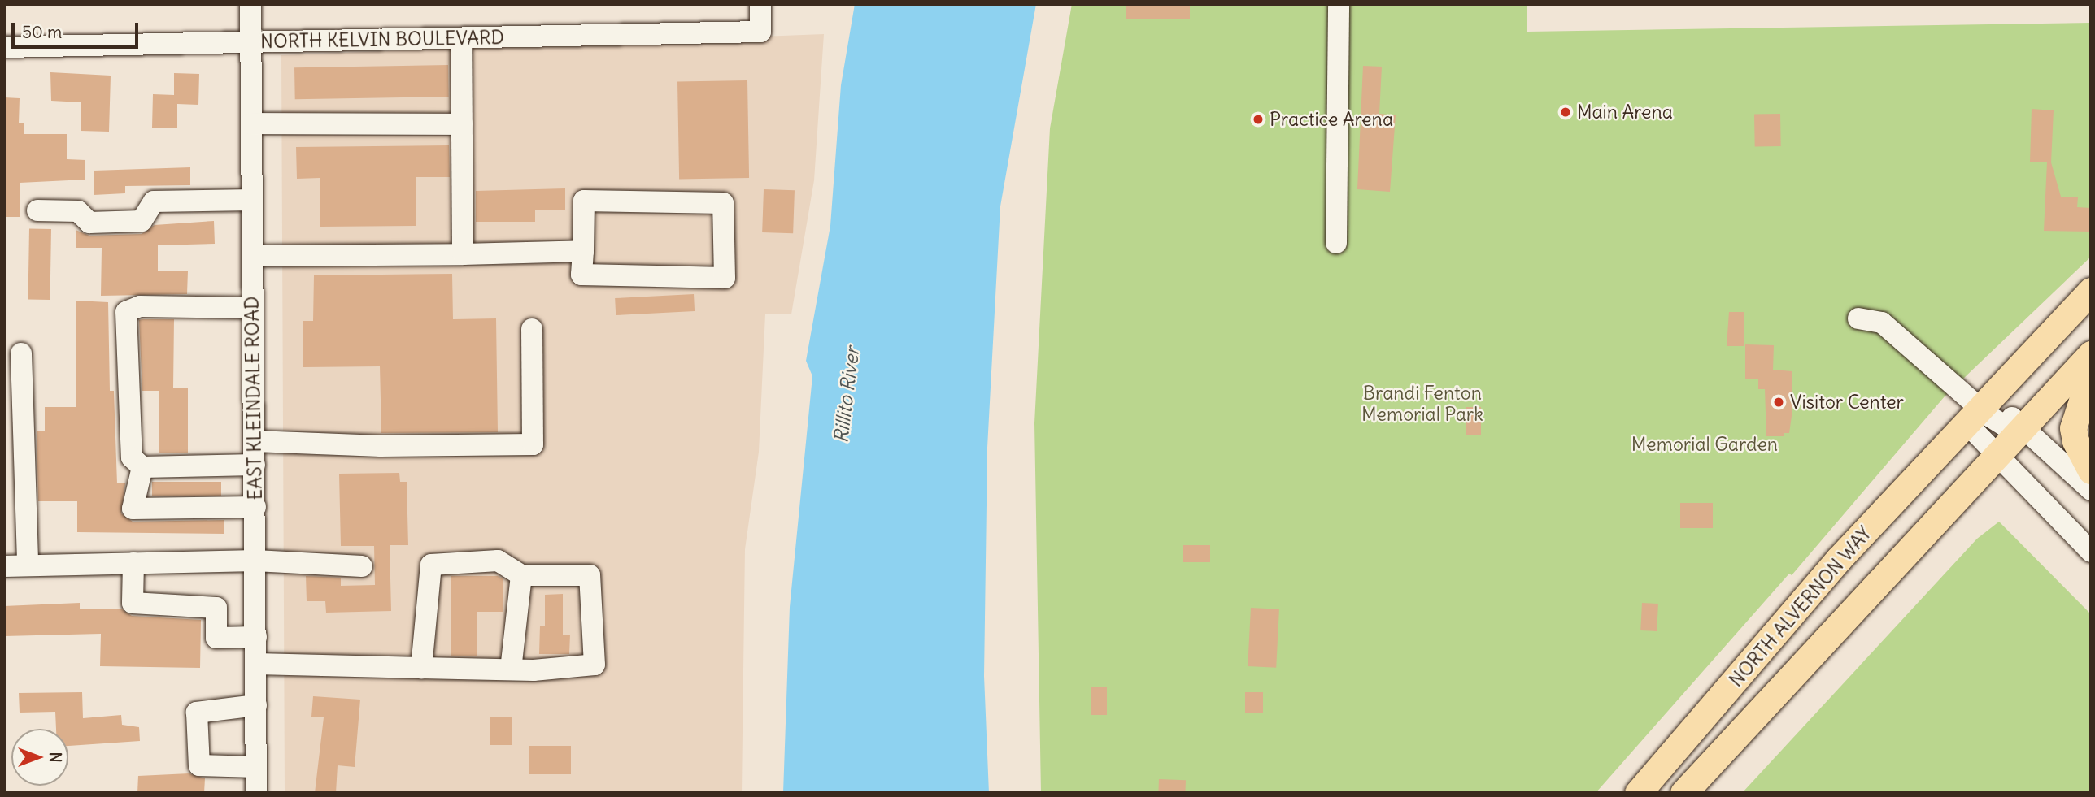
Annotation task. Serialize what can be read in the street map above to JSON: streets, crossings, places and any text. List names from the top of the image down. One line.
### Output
{"streets":{"main road":["NORTH ALVERNON WAY"],"street":["NORTH KELVIN BOULEVARD","EAST KLEINDALE ROAD"]},"crossings":[["NORTH KELVIN BOULEVARD","EAST KLEINDALE ROAD"]],"water":["Rillito River"],"parks":["Brandi Fenton Memorial Park","Memorial Garden"],"places":["Main Arena","Practice Arena","Visitor Center"],"scale_bar":"50 m","north":"right"}
